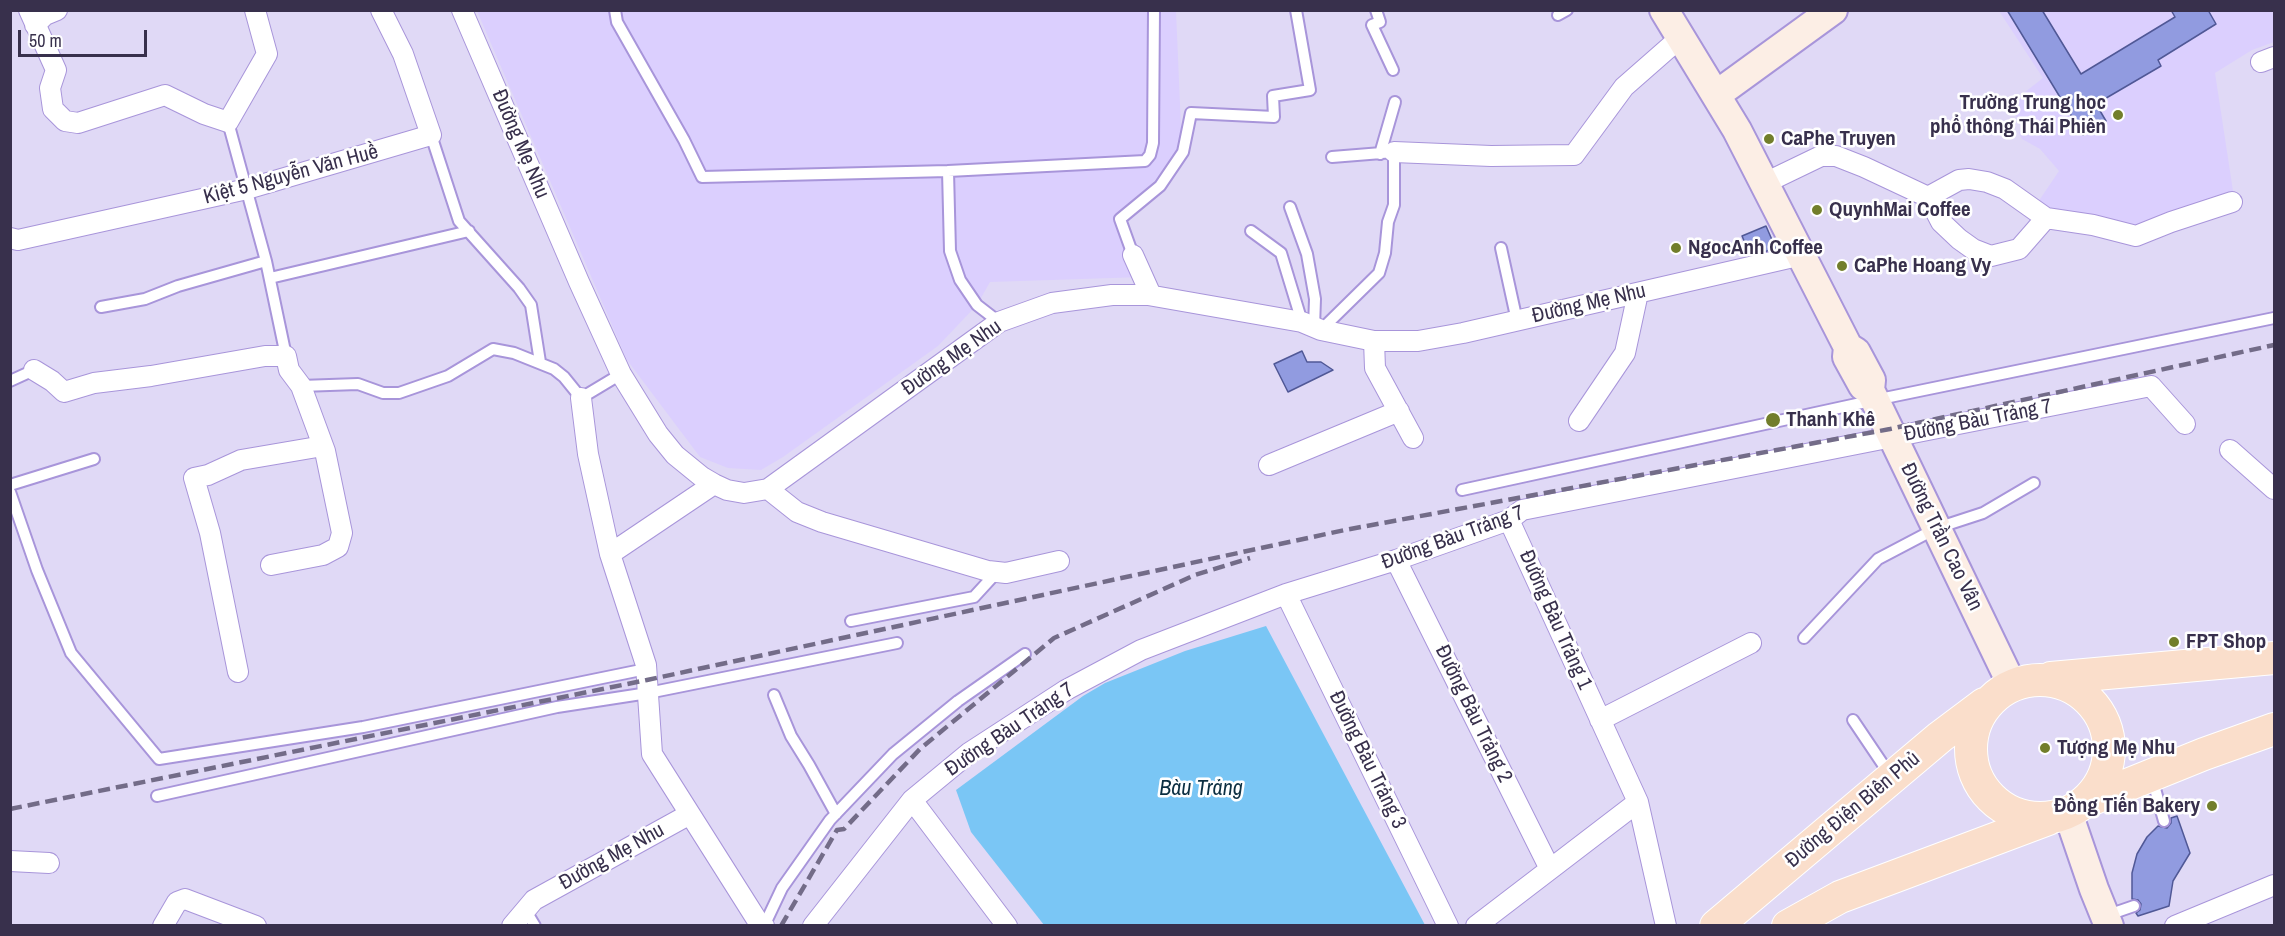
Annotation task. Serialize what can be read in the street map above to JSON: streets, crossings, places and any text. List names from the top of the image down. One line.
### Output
{"streets":{"main road":["Đường Trần Cao Vân","Đường Điện Biên Phủ"],"street":["Đường Mẹ Nhu","Kiệt 5 Nguyễn Văn Huề","Đường Bàu Trảng 7","Đường Bàu Trảng 1","Đường Bàu Trảng 2","Đường Bàu Trảng 3"]},"crossings":[["Đường Mẹ Nhu","Đường Trần Cao Vân"],["Đường Bàu Trảng 7","Đường Trần Cao Vân"],["Đường Bàu Trảng 7","Đường Bàu Trảng 1"],["Đường Bàu Trảng 7","Đường Bàu Trảng 2"],["Đường Bàu Trảng 7","Đường Bàu Trảng 3"],["Đường Trần Cao Vân","Đường Điện Biên Phủ"]],"water":["Bàu Trảng"],"places":["Trường Trung học phổ thông Thái Phiên","CaPhe Truyen","QuynhMai Coffee","NgocAnh Coffee","CaPhe Hoang Vy","Thanh Khê","FPT Shop","Tượng Mẹ Nhu","Đồng Tiến Bakery"],"scale_bar":"50 m"}
